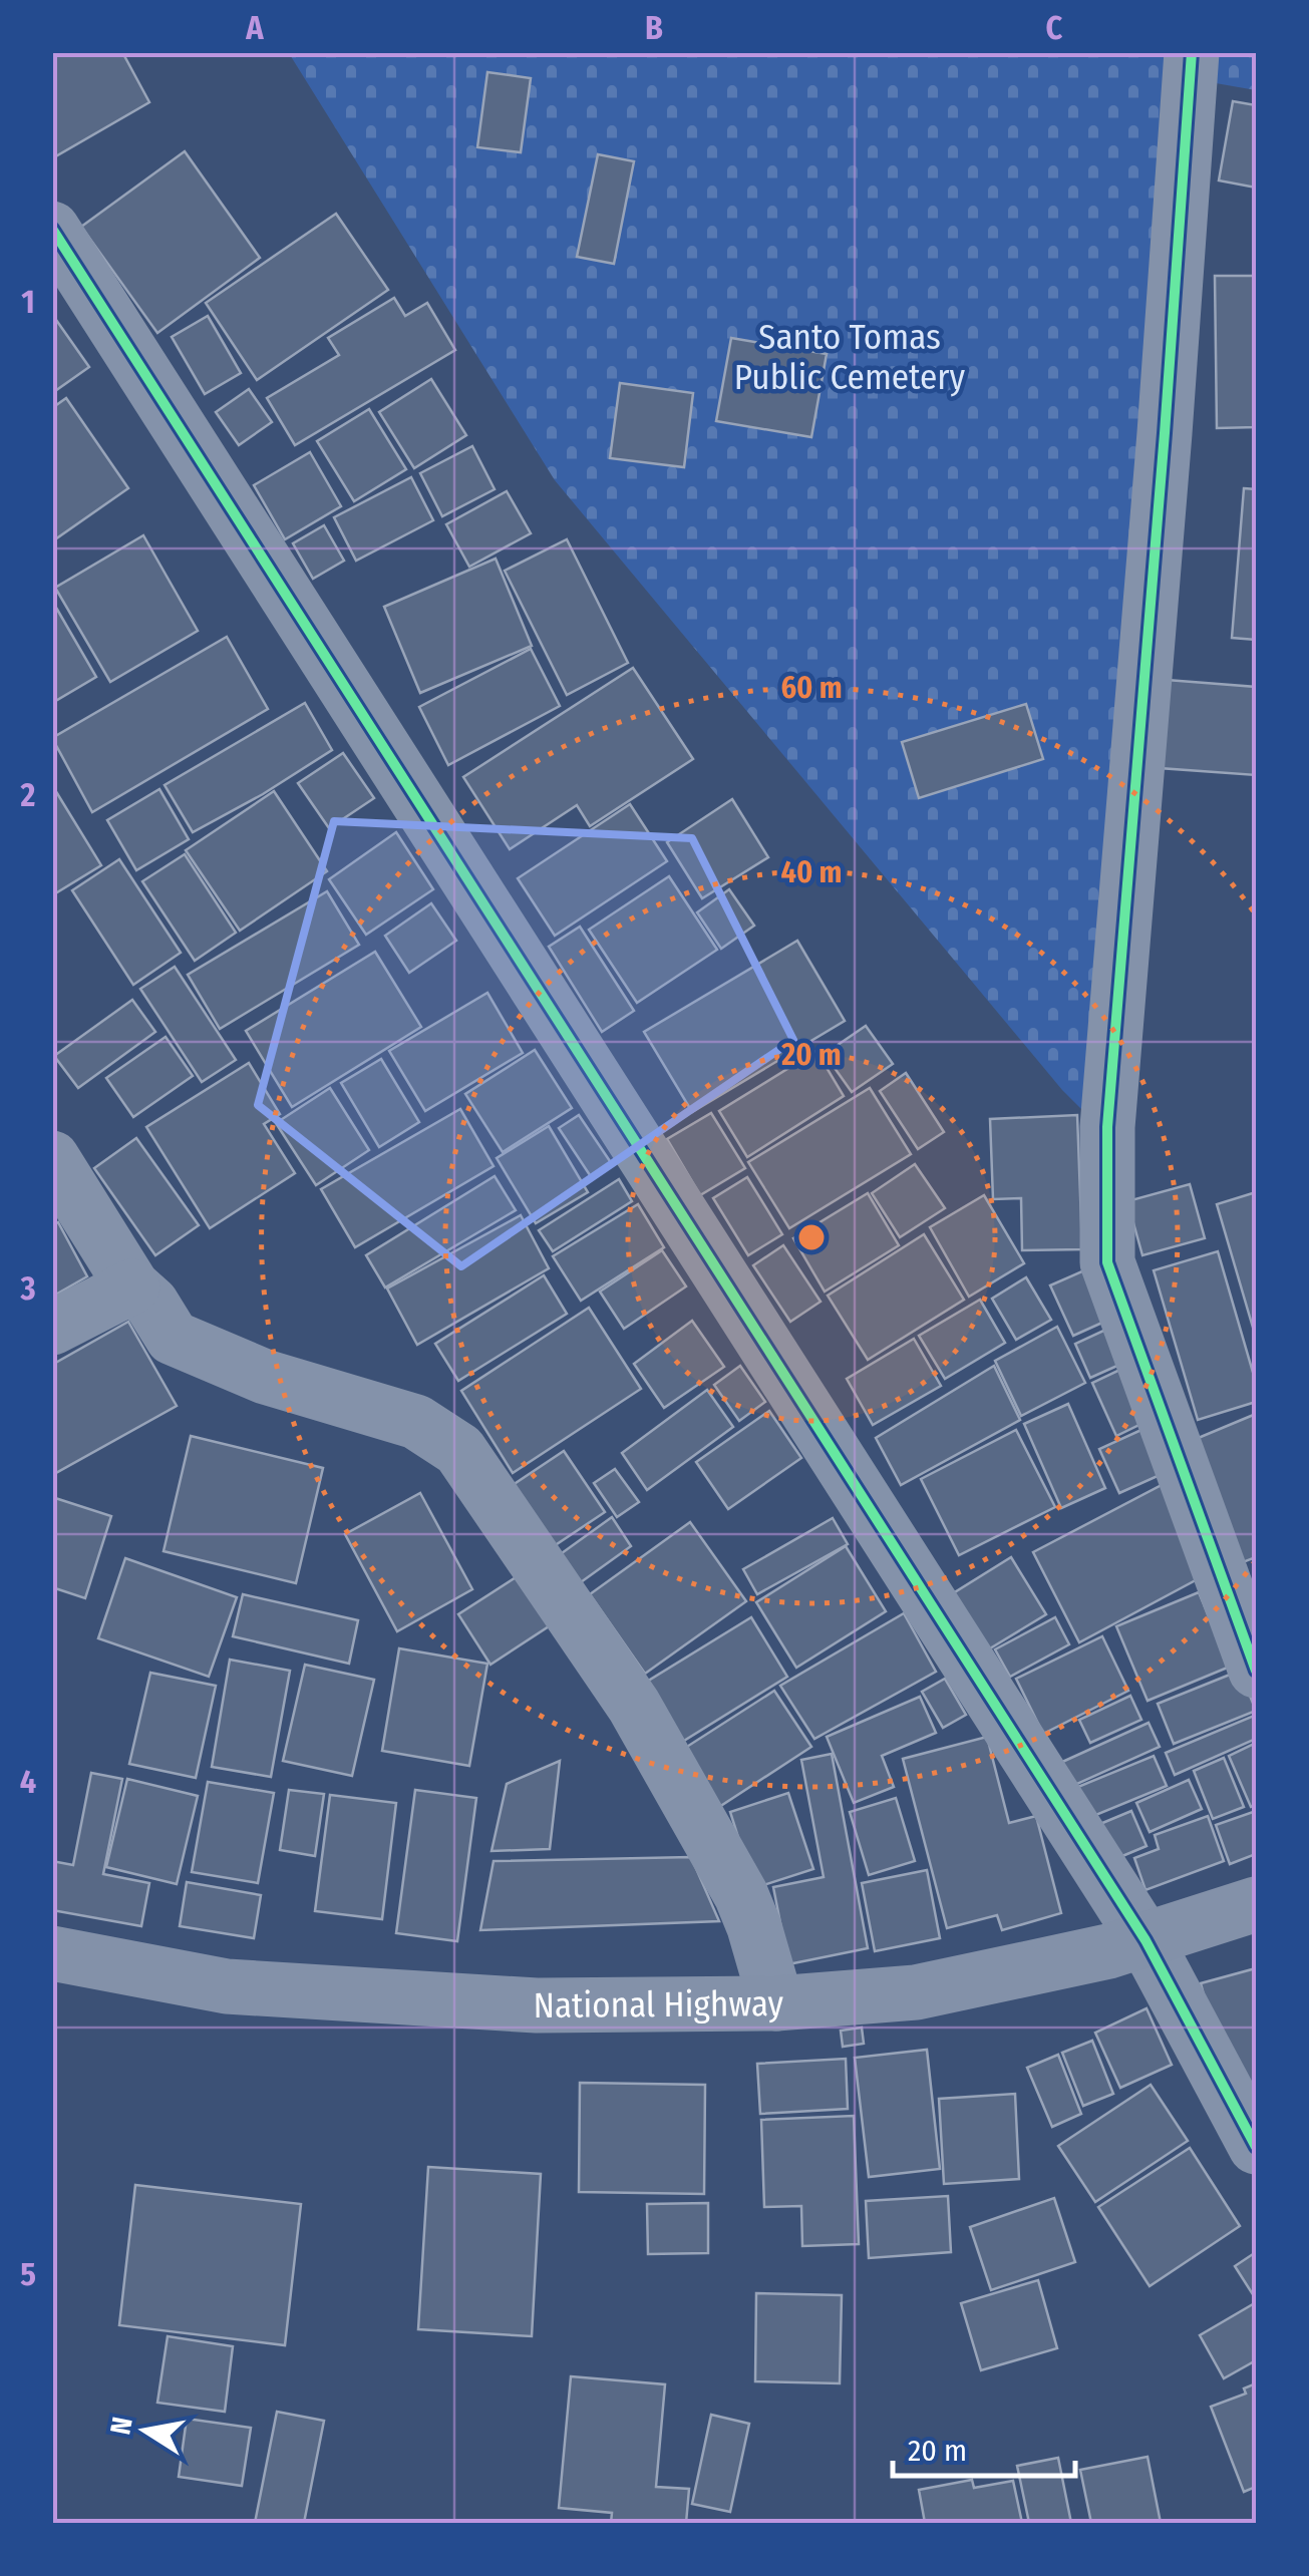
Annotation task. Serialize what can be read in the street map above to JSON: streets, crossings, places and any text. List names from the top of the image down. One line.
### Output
{"streets":{"main road":["National Highway"]},"parks":["Santo Tomas Public Cemetery"],"scale_bar":"20 m","north":"left","grid":{"columns":["A","B","C"],"rows":["1","2","3","4","5"]},"rings":["60 m","40 m","20 m"]}
